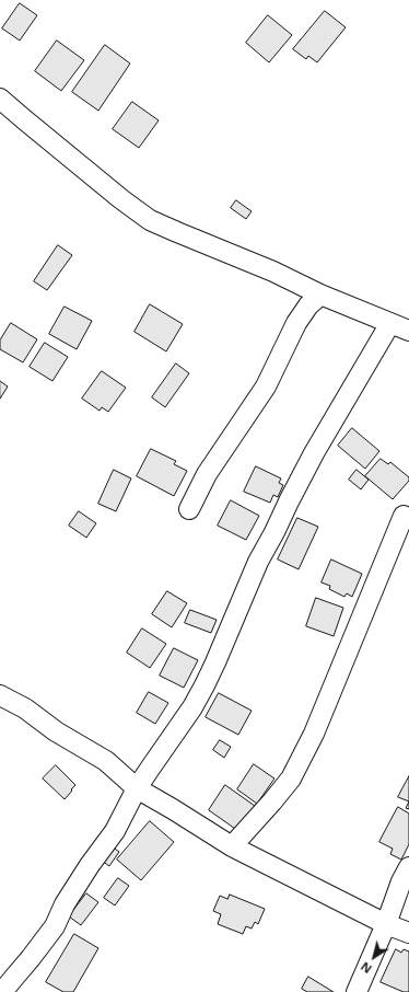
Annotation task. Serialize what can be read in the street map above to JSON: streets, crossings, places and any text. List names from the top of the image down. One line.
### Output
{"north":"bottom left"}
